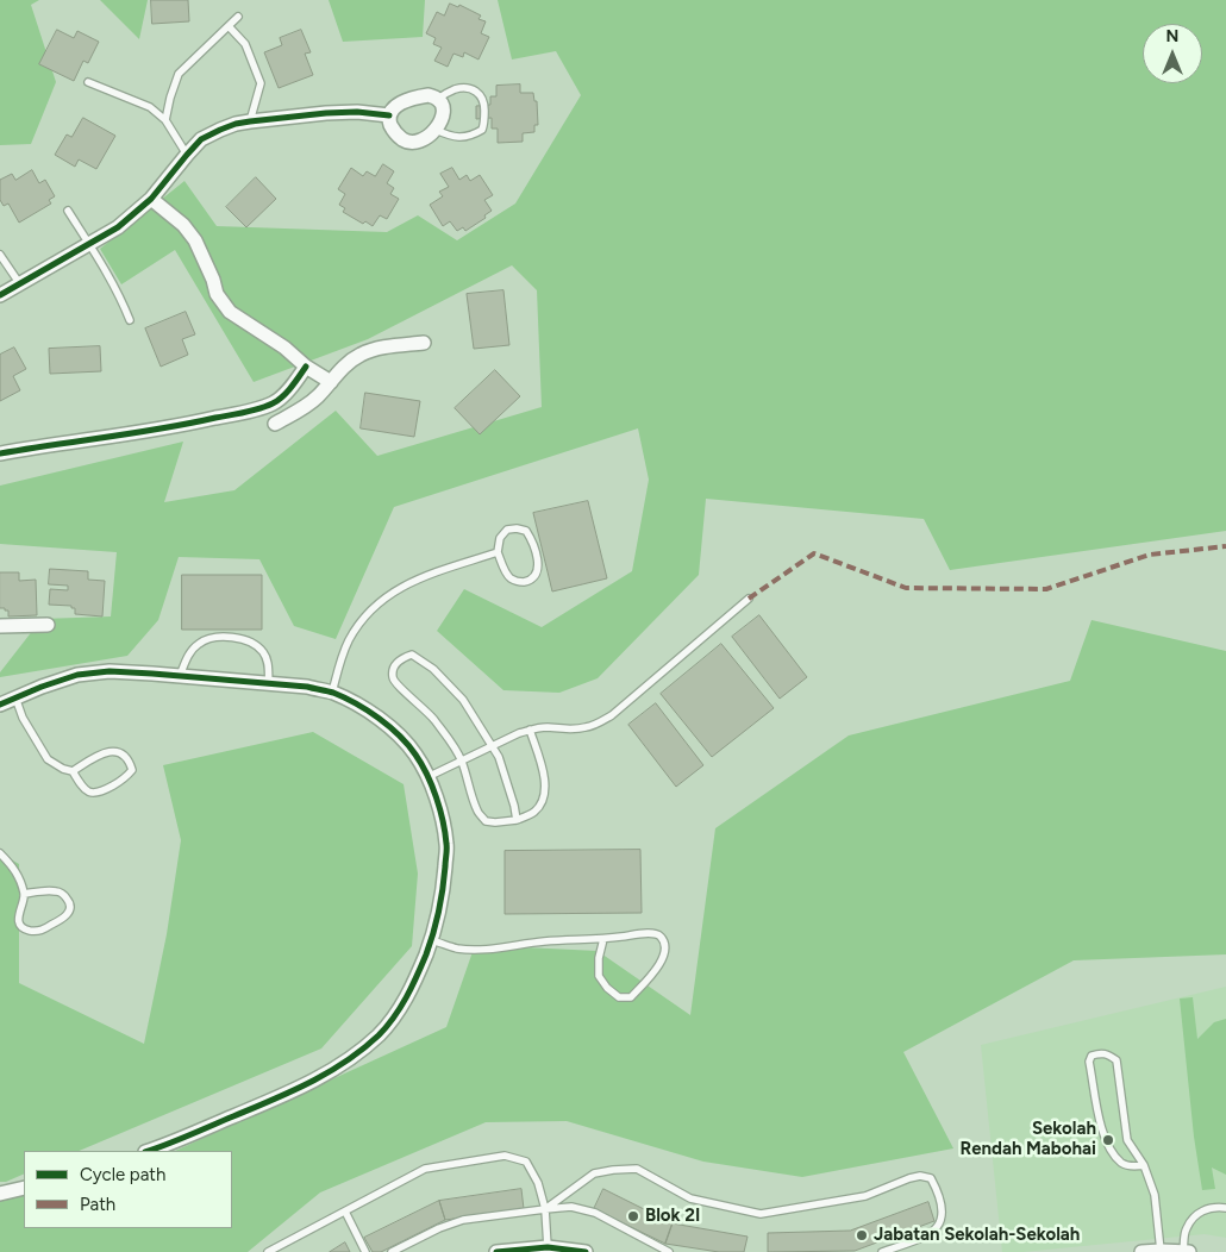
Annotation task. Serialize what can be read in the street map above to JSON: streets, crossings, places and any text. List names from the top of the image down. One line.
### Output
{"places":["Sekolah Rendah Mabohai","Blok 2I","Jabatan Sekolah-Sekolah"],"legend":["Cycle path","Path"],"north":"top"}
